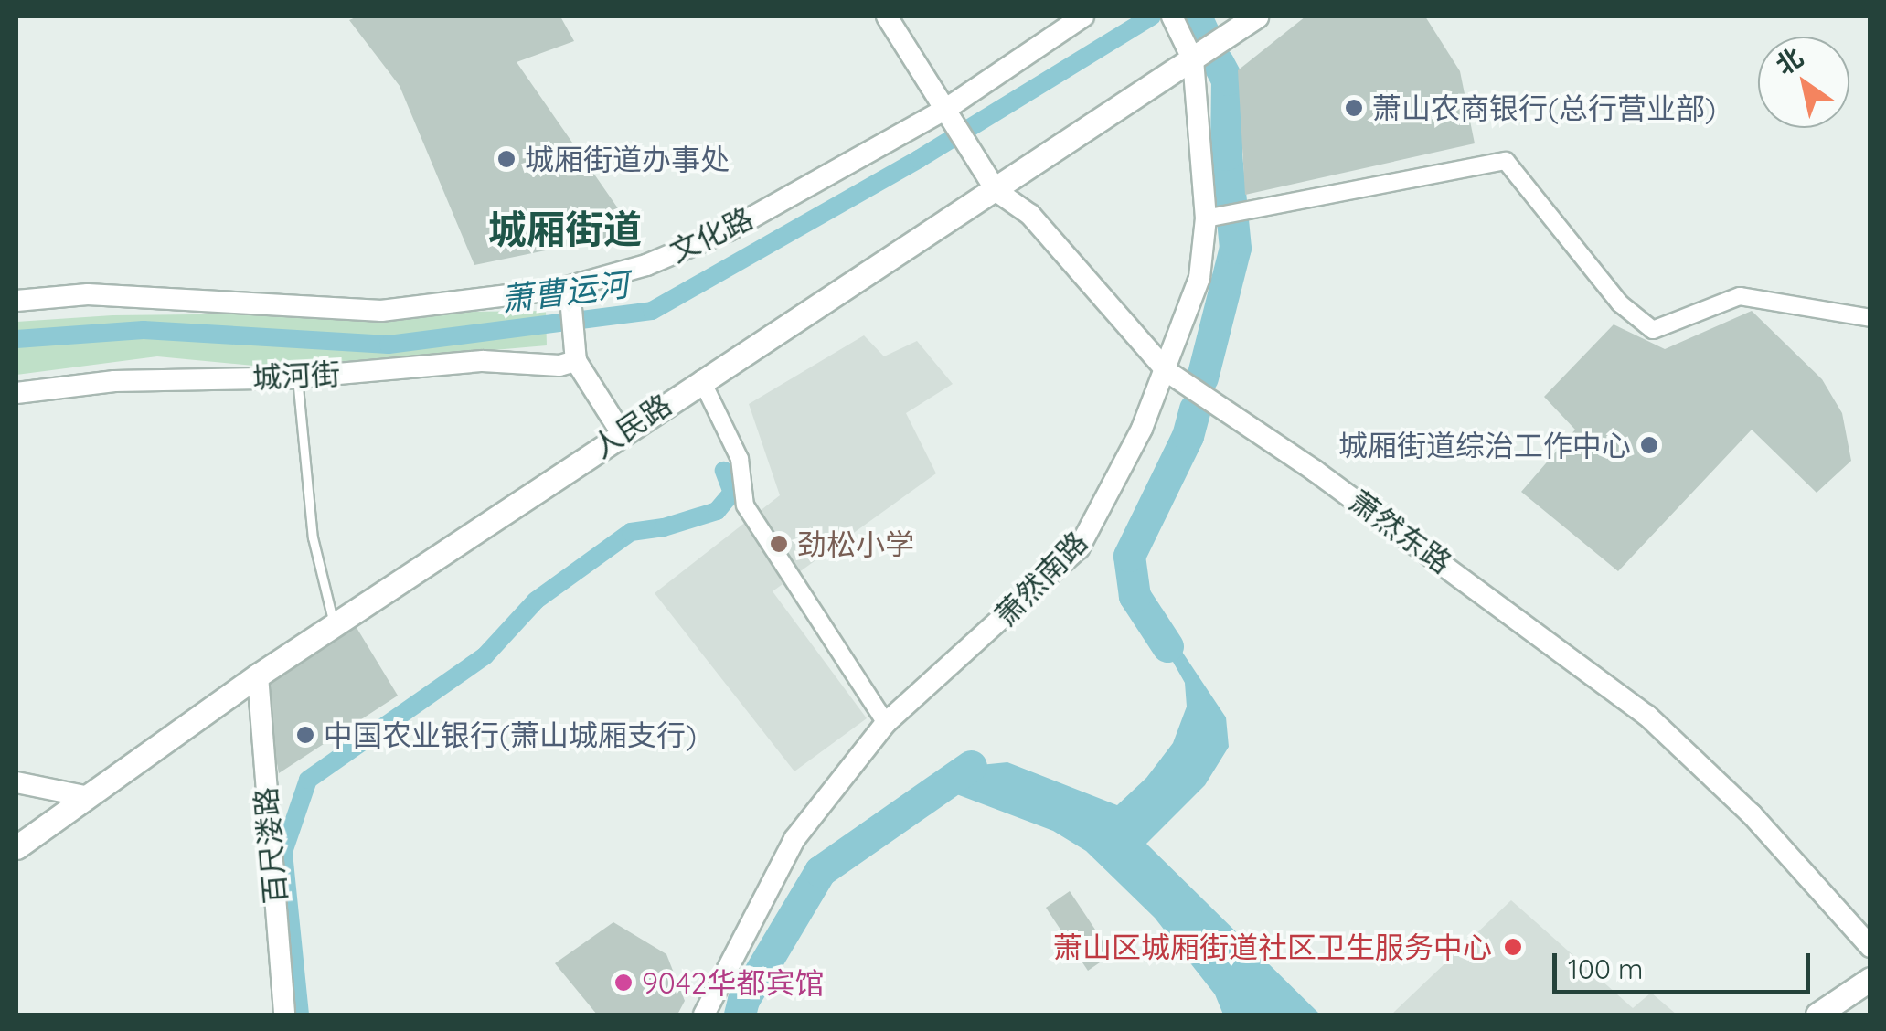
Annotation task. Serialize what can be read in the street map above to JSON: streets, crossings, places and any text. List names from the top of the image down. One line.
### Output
{"streets":{"main road":["人民路"],"street":["文化路","城河街","萧然东路","萧然南路","百尺溇路"]},"crossings":[["文化路","萧然东路"],["人民路","萧然东路"],["人民路","萧然南路"],["人民路","百尺溇路"],["萧然东路","萧然南路"]],"districts":["城厢街道"],"water":["萧曹运河"],"places":["萧山农商银行(总行营业部)","城厢街道办事处","城厢街道综治工作中心","劲松小学","中国农业银行(萧山城厢支行)","萧山区城厢街道社区卫生服务中心","9042华都宾馆"],"scale_bar":"100 m","north":"top left"}
